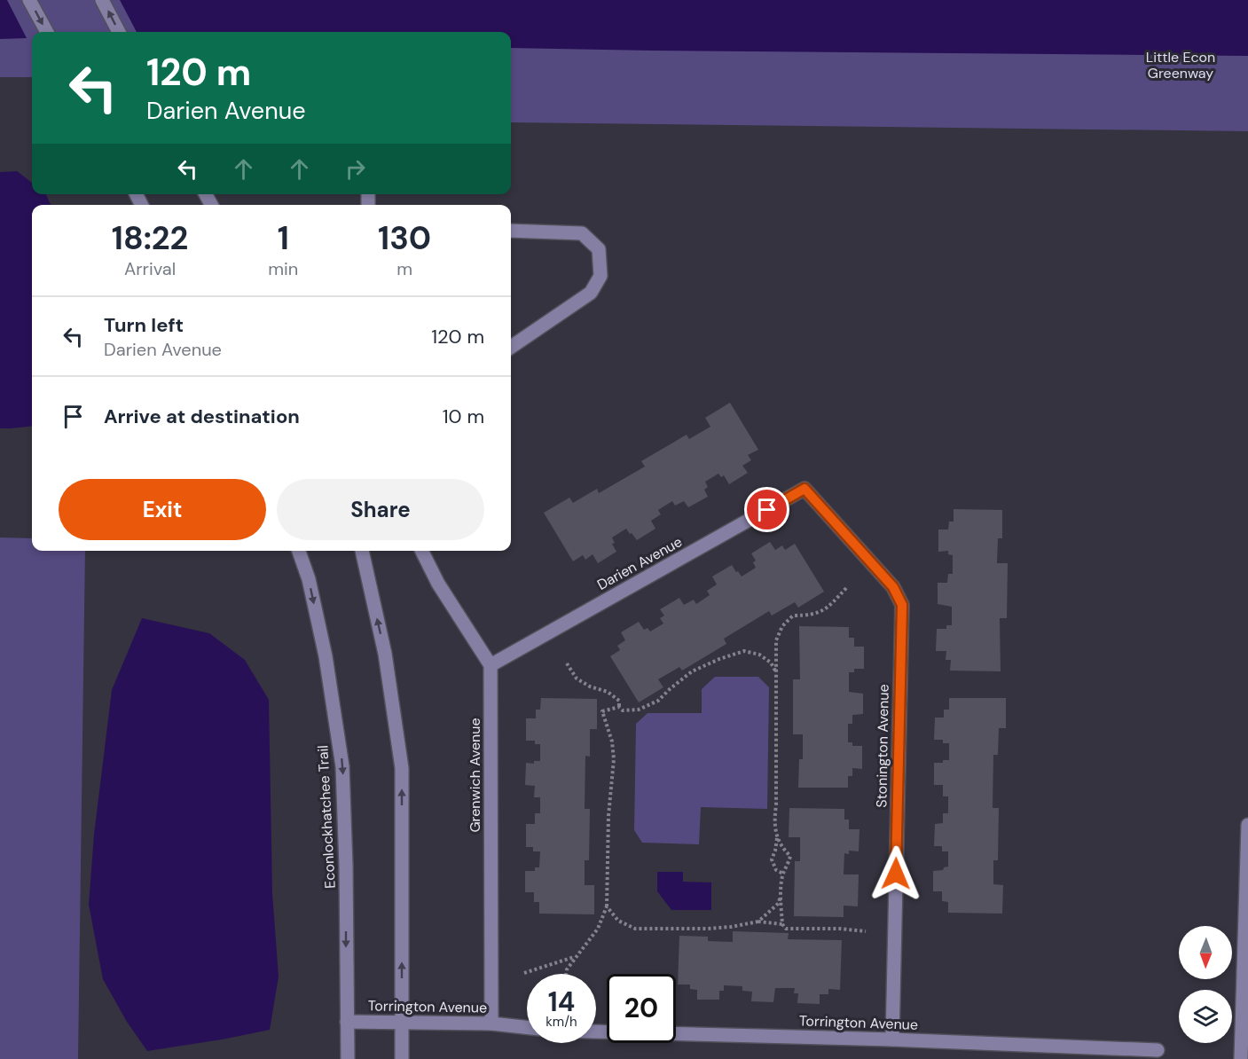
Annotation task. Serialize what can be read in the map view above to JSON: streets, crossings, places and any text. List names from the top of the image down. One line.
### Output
{"streets":{"street":["Darien Avenue","Stonington Avenue","Grenwich Avenue","Econlockhatchee Trail","Torrington Avenue"]},"crossings":[["Darien Avenue","Stonington Avenue"],["Darien Avenue","Grenwich Avenue"],["Stonington Avenue","Torrington Avenue"],["Grenwich Avenue","Torrington Avenue"],["Econlockhatchee Trail","Torrington Avenue"]],"parks":["Little Econ Greenway"],"north":"bottom","page":{"turn":["120 m","Darien Avenue"],"eta":["18:22","Arrival","1","min","130","m"],"list":[{"name":"Turn left","note":"Darien Avenue","value":"120 m"},{"name":"Arrive at destination","value":"10 m"}],"buttons":["Exit","Share"],"speed":"14 km/h","limit":"20"}}
